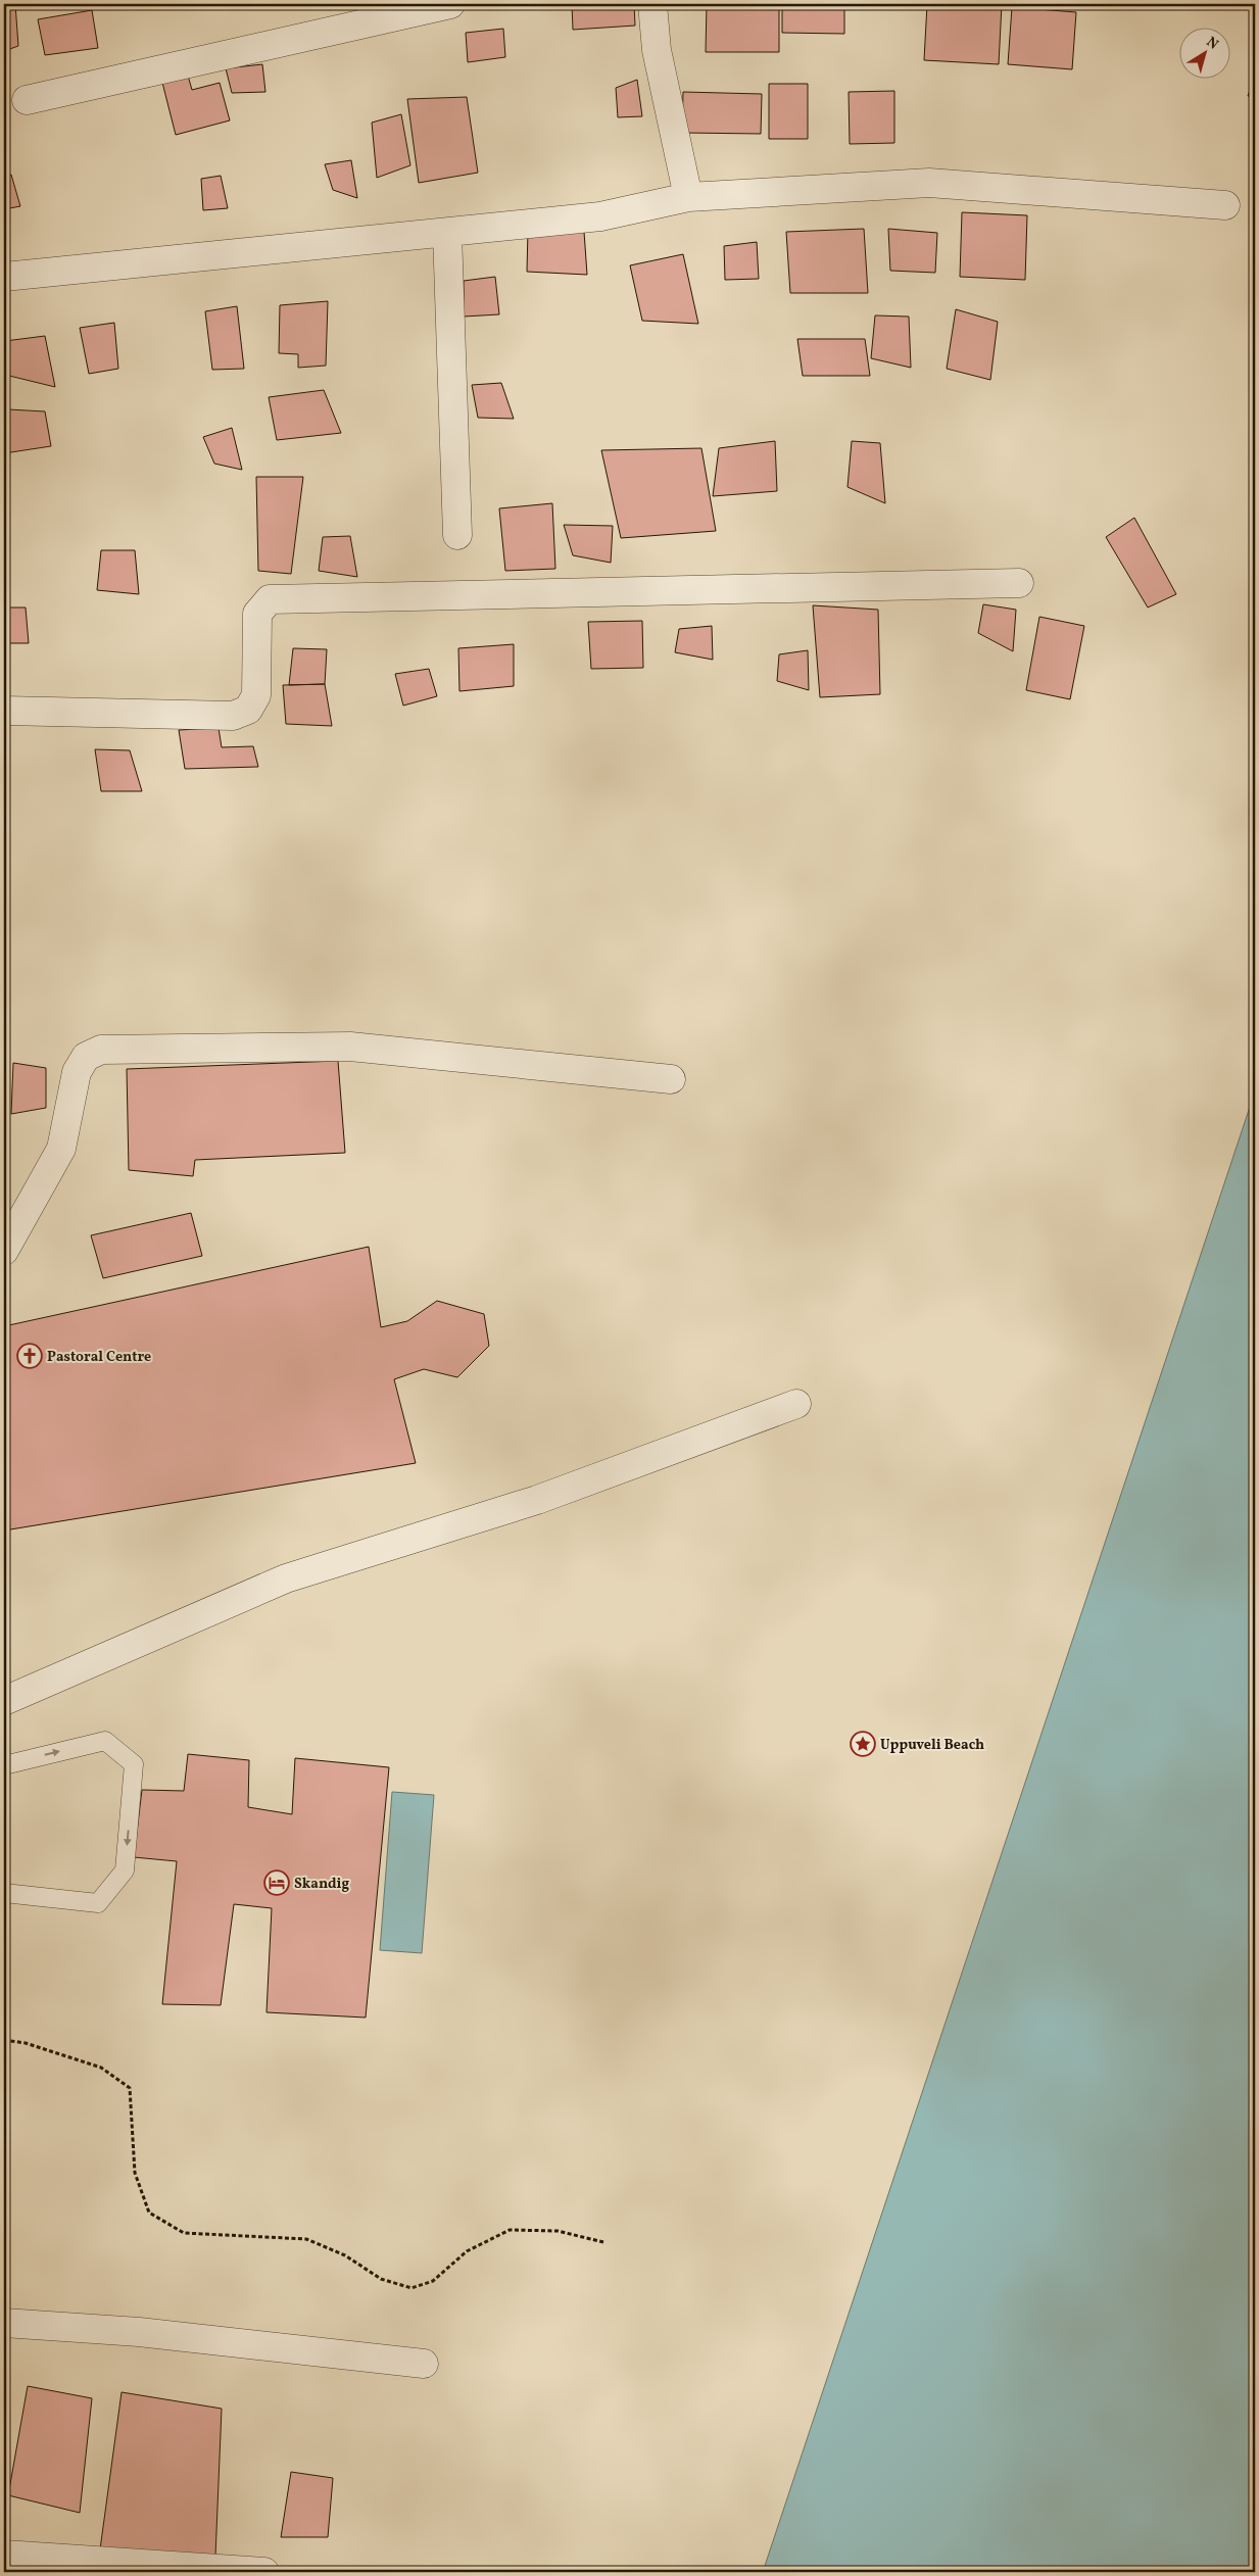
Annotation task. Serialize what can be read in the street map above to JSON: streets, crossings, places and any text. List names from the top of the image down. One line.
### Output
{"places":{"church":["Pastoral Centre"],"place":["Uppuveli Beach"],"hotel":["Skandig"]},"north":"top right"}
